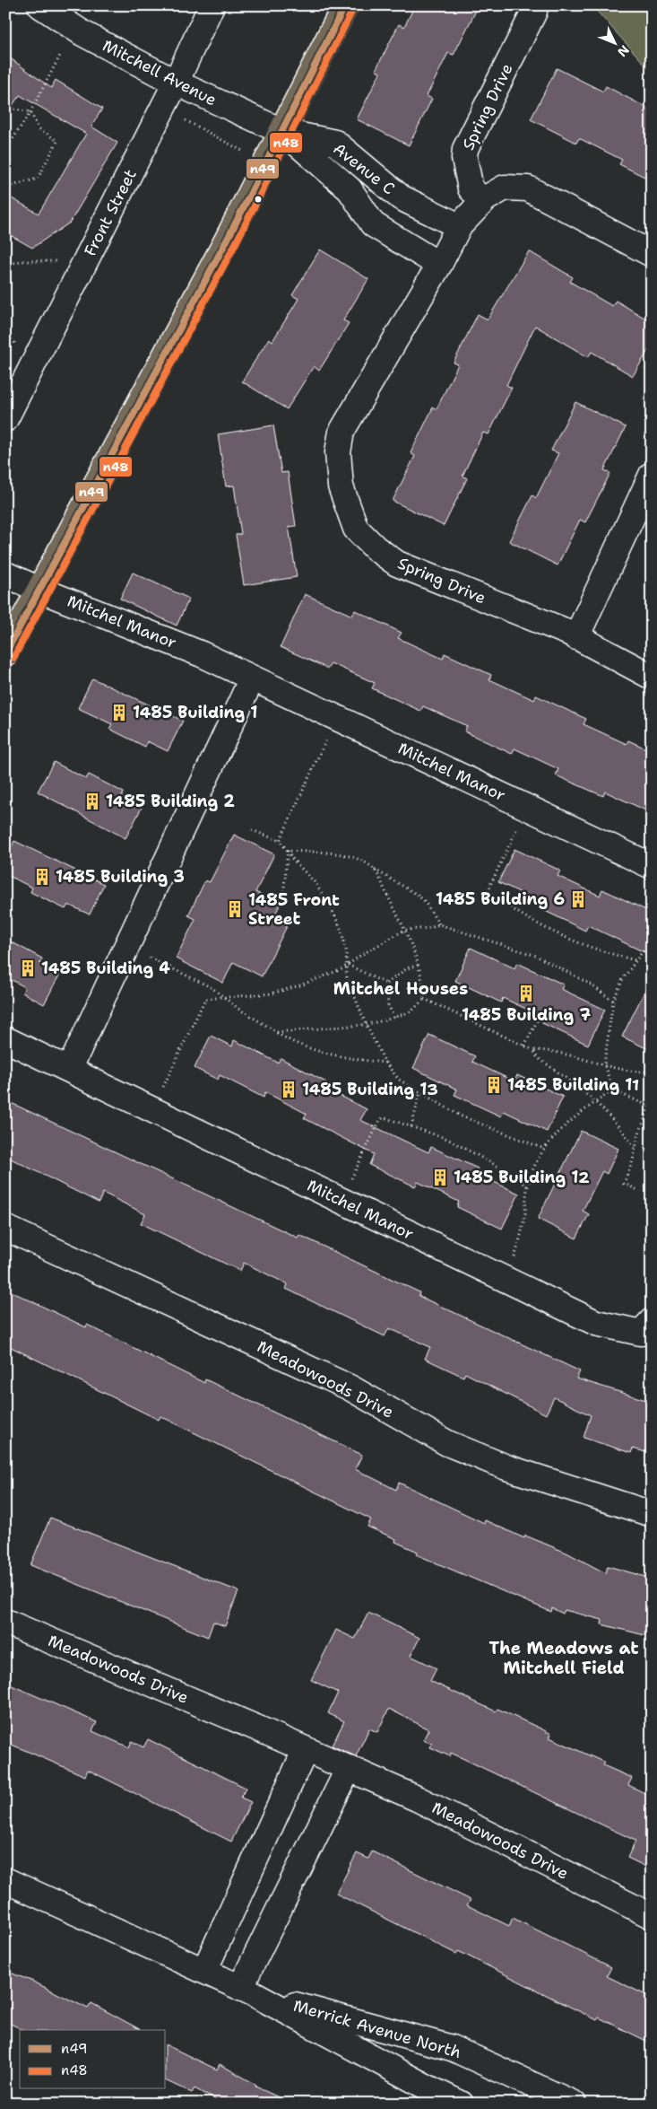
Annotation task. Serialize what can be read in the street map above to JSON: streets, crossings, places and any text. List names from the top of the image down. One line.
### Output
{"streets":{"street":["Mitchell Avenue","Spring Drive","Avenue C","Front Street","Mitchel Manor","Meadowoods Drive","Merrick Avenue North"]},"crossings":[["Mitchell Avenue","Avenue C"],["Mitchell Avenue","Front Street"],["Spring Drive","Avenue C"]],"districts":["Mitchel Houses","The Meadows at Mitchell Field"],"places":{"building":["1485 Building 1","1485 Building 2","1485 Building 3","1485 Building 6","1485 Front Street","1485 Building 4","1485 Building 7","1485 Building 11","1485 Building 13","1485 Building 12"]},"lines":["transit line n49","transit line n48"],"legend":["n49","n48"],"north":"bottom right"}
